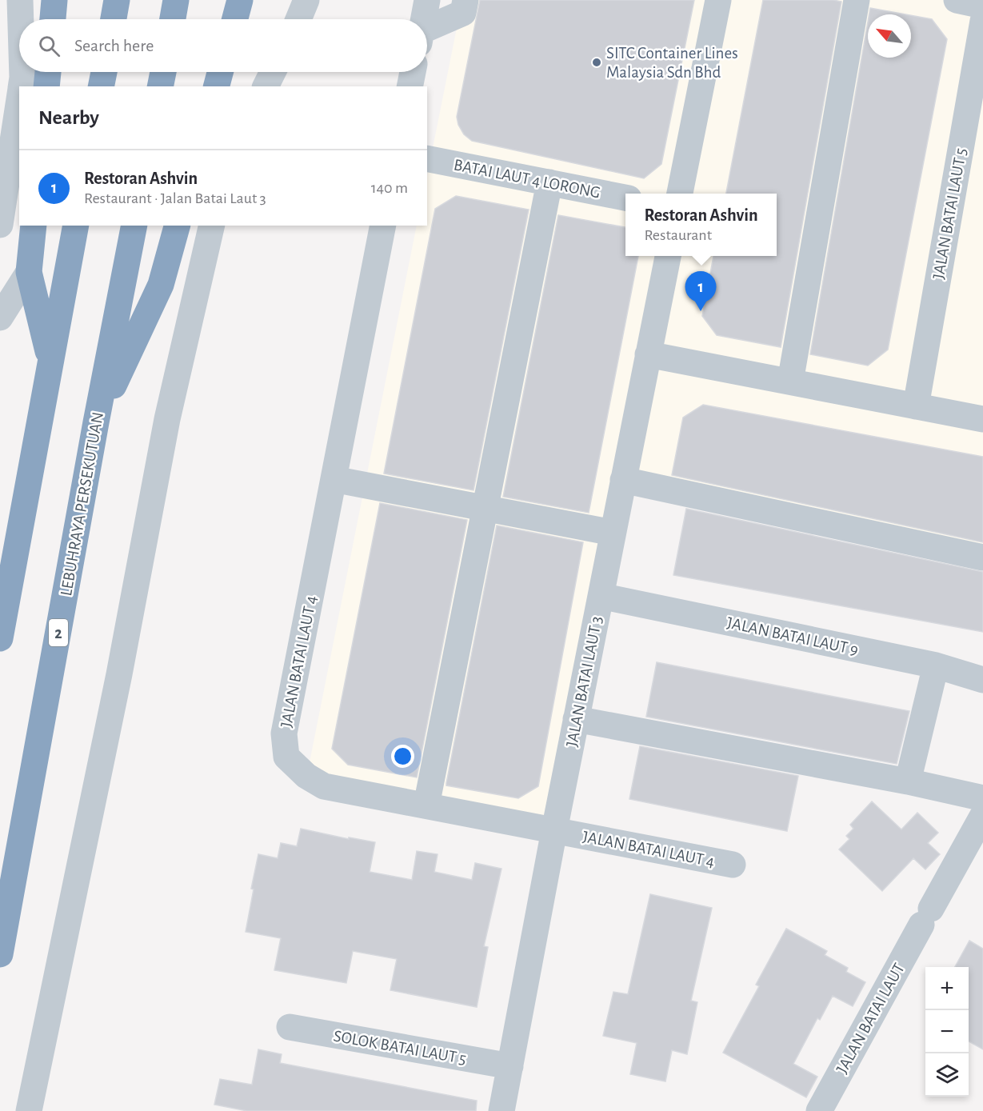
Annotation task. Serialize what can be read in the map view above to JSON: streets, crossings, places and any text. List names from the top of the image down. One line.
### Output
{"streets":{"highway":["LEBUHRAYA PERSEKUTUAN","2"],"street":["BATAI LAUT 4 LORONG","JALAN BATAI LAUT 5","JALAN BATAI LAUT 9","JALAN BATAI LAUT 4","JALAN BATAI LAUT 3","JALAN BATAI LAUT","SOLOK BATAI LAUT 5"]},"crossings":[["JALAN BATAI LAUT 9","JALAN BATAI LAUT 3"],["JALAN BATAI LAUT 4","JALAN BATAI LAUT 3"],["JALAN BATAI LAUT 3","SOLOK BATAI LAUT 5"]],"places":["SITC Container Lines Malaysia Sdn Bhd"],"north":"top left","page":{"search":"Search here","heading":"Nearby","list":[{"mark":"1","name":"Restoran Ashvin","note":"Restaurant · Jalan Batai Laut 3","value":"140 m"}],"popup":["Restoran Ashvin","Restaurant"],"pins":"1","map_buttons":["+","−"]}}
